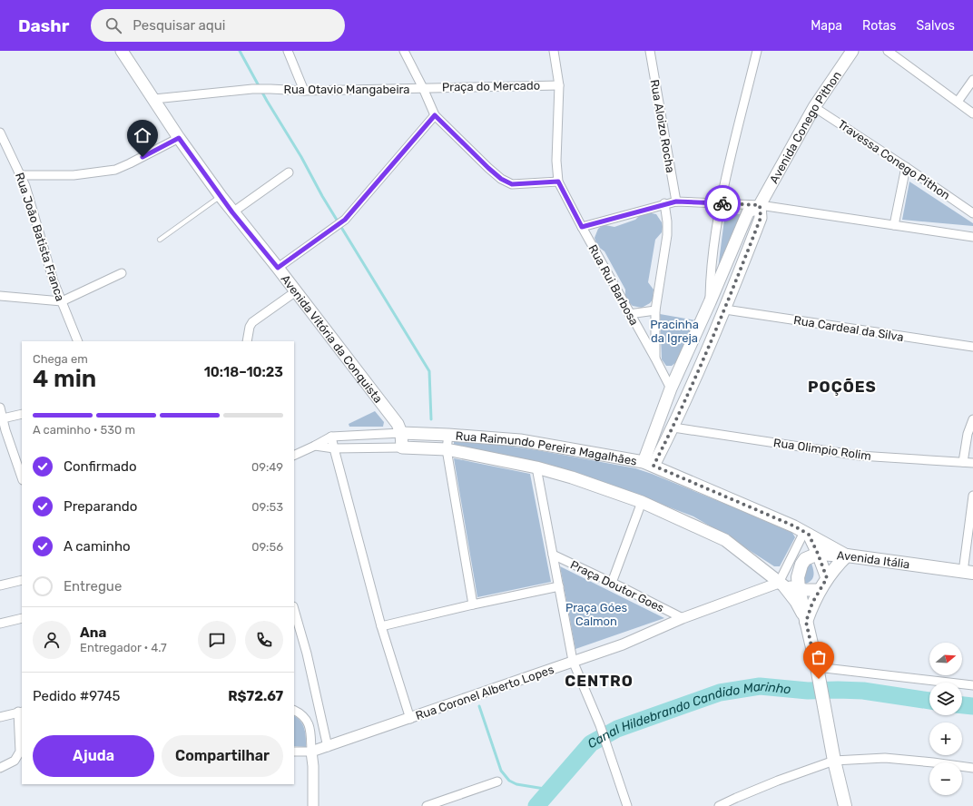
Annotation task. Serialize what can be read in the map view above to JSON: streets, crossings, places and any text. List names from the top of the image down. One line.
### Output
{"streets":{"main road":["Avenida Conego Pithon","Avenida Vitória da Conquista","Rua Raimundo Pereira Magalhães","Avenida Itália"],"street":["Praça do Mercado","Rua Otavio Mangabeira","Rua Aloizo Rocha","Travessa Conego Pithon","Rua João Batista Franca","Rua Rui Barbosa","Rua Cardeal da Silva","Rua Olimpio Rolim","Praça Doutor Goes","Rua Coronel Alberto Lopes"]},"crossings":[["Praça do Mercado","Rua Otavio Mangabeira"],["Praça do Mercado","Rua Rui Barbosa"],["Rua Otavio Mangabeira","Avenida Vitória da Conquista"],["Avenida Conego Pithon","Travessa Conego Pithon"],["Avenida Conego Pithon","Rua Rui Barbosa"],["Avenida Conego Pithon","Rua Cardeal da Silva"],["Avenida Conego Pithon","Rua Raimundo Pereira Magalhães"],["Avenida Conego Pithon","Rua Olimpio Rolim"],["Avenida Vitória da Conquista","Rua Raimundo Pereira Magalhães"],["Rua Raimundo Pereira Magalhães","Avenida Itália"],["Rua Raimundo Pereira Magalhães","Rua Coronel Alberto Lopes"],["Praça Doutor Goes","Rua Coronel Alberto Lopes"]],"districts":["POÇÕES","CENTRO"],"water":["Canal Hildebrando Candido Marinho"],"parks":["Pracinha da Igreja","Praça Góes Calmon"],"north":"right","page":{"header":"Dashr","search":"Pesquisar aqui","nav":["Mapa","Rotas","Salvos"],"heading":["4 min","Chega em","10:18–10:23"],"panel":["Ana","Entregador · 4.7","Pedido #9745","R$72.67"],"bar":"A caminho · 530 m","list":[["Confirmado","09:49"],["Preparando","09:53"],["A caminho","09:56"],"Entregue"],"map_buttons":["+","−"],"buttons":["Ajuda","Compartilhar"]}}
